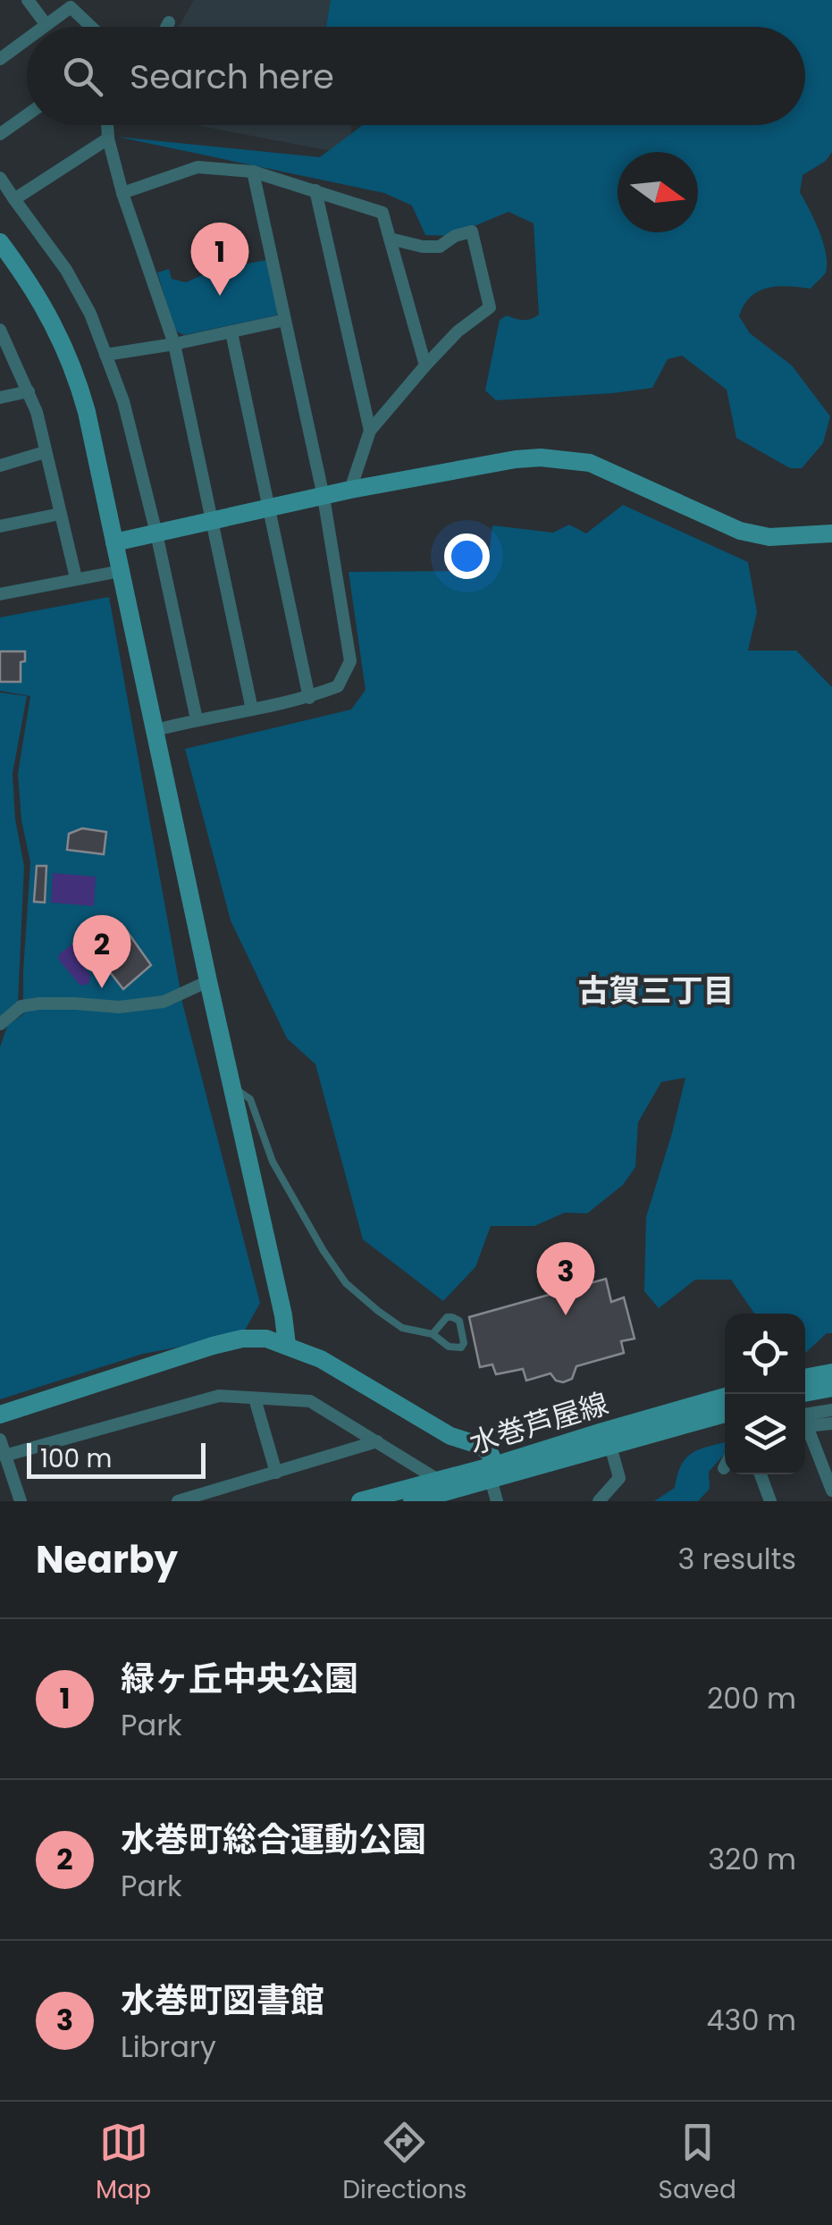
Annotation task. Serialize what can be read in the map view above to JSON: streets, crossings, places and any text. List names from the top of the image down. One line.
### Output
{"streets":{"street":["水巻芦屋線"]},"districts":["古賀三丁目"],"scale_bar":"100 m","north":"right","page":{"search":"Search here","pins":["1","2","3"],"scale":"100 m","heading":["Nearby","3 results"],"list":[{"mark":"1","name":"緑ヶ丘中央公園","note":"Park","value":"200 m"},{"mark":"2","name":"水巻町総合運動公園","note":"Park","value":"320 m"},{"mark":"3","name":"水巻町図書館","note":"Library","value":"430 m"}],"nav":["Map","Directions","Saved"]}}
